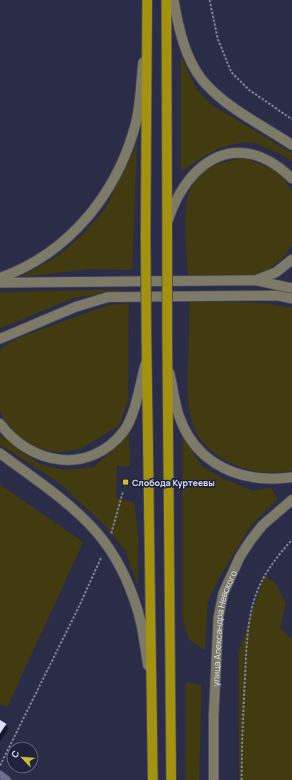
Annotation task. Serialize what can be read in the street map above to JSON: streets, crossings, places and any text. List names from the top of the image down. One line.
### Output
{"streets":{"street":["улица Александра Невского"]},"places":{"transit":["Слобода Куртеевы"]},"north":"top left"}
